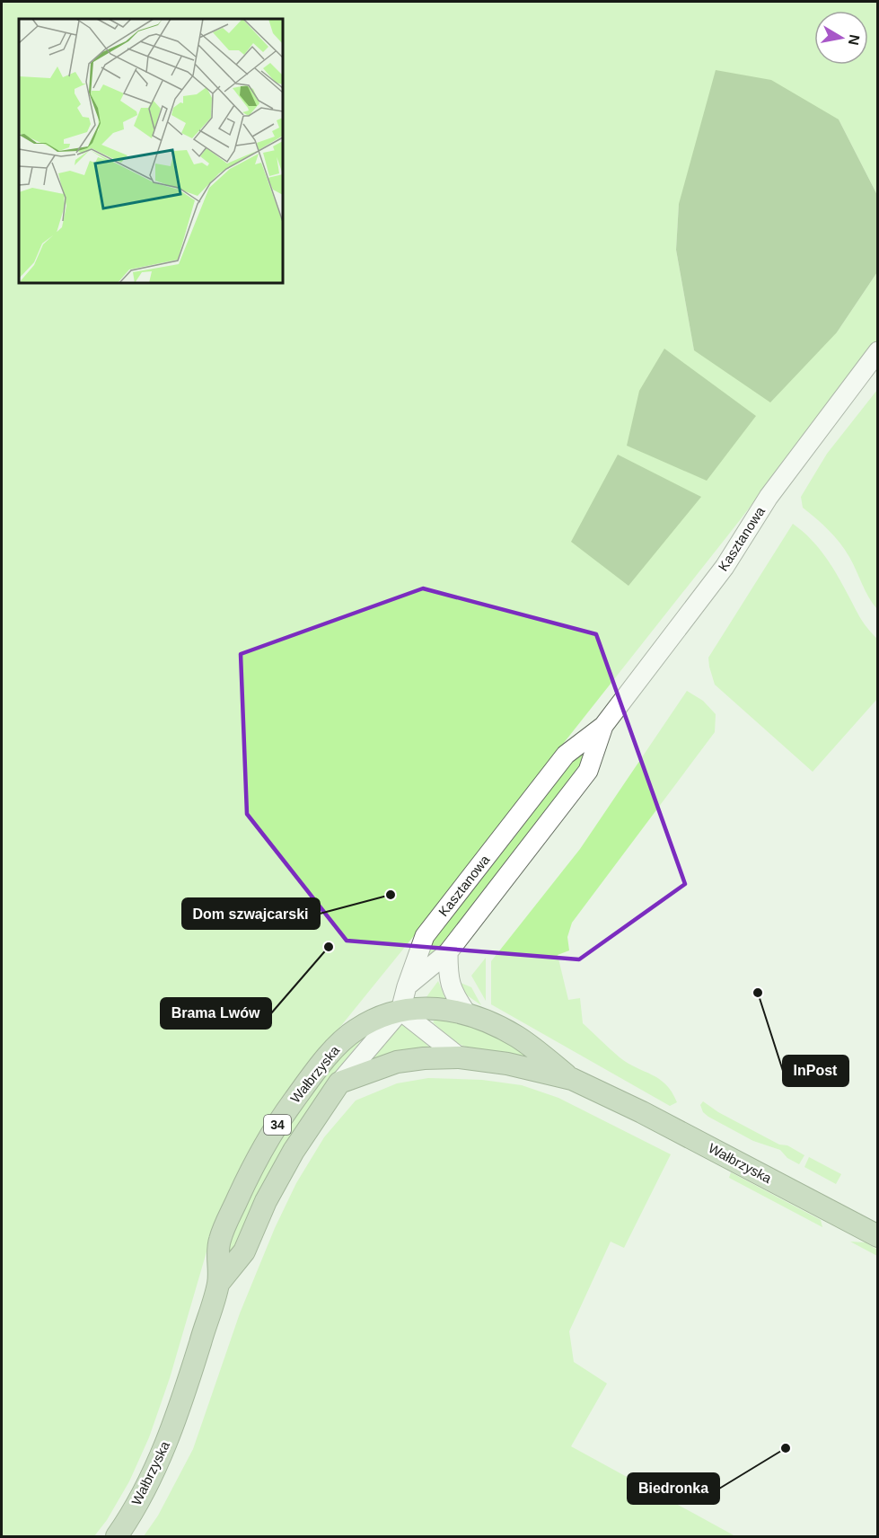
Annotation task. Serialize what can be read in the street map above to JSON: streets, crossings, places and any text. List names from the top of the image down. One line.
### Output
{"streets":{"main road":["Wałbrzyska","34"],"street":["Kasztanowa"]},"crossings":[["Kasztanowa","Wałbrzyska"]],"places":["Dom szwajcarski","Brama Lwów","InPost","Biedronka"],"north":"right"}
